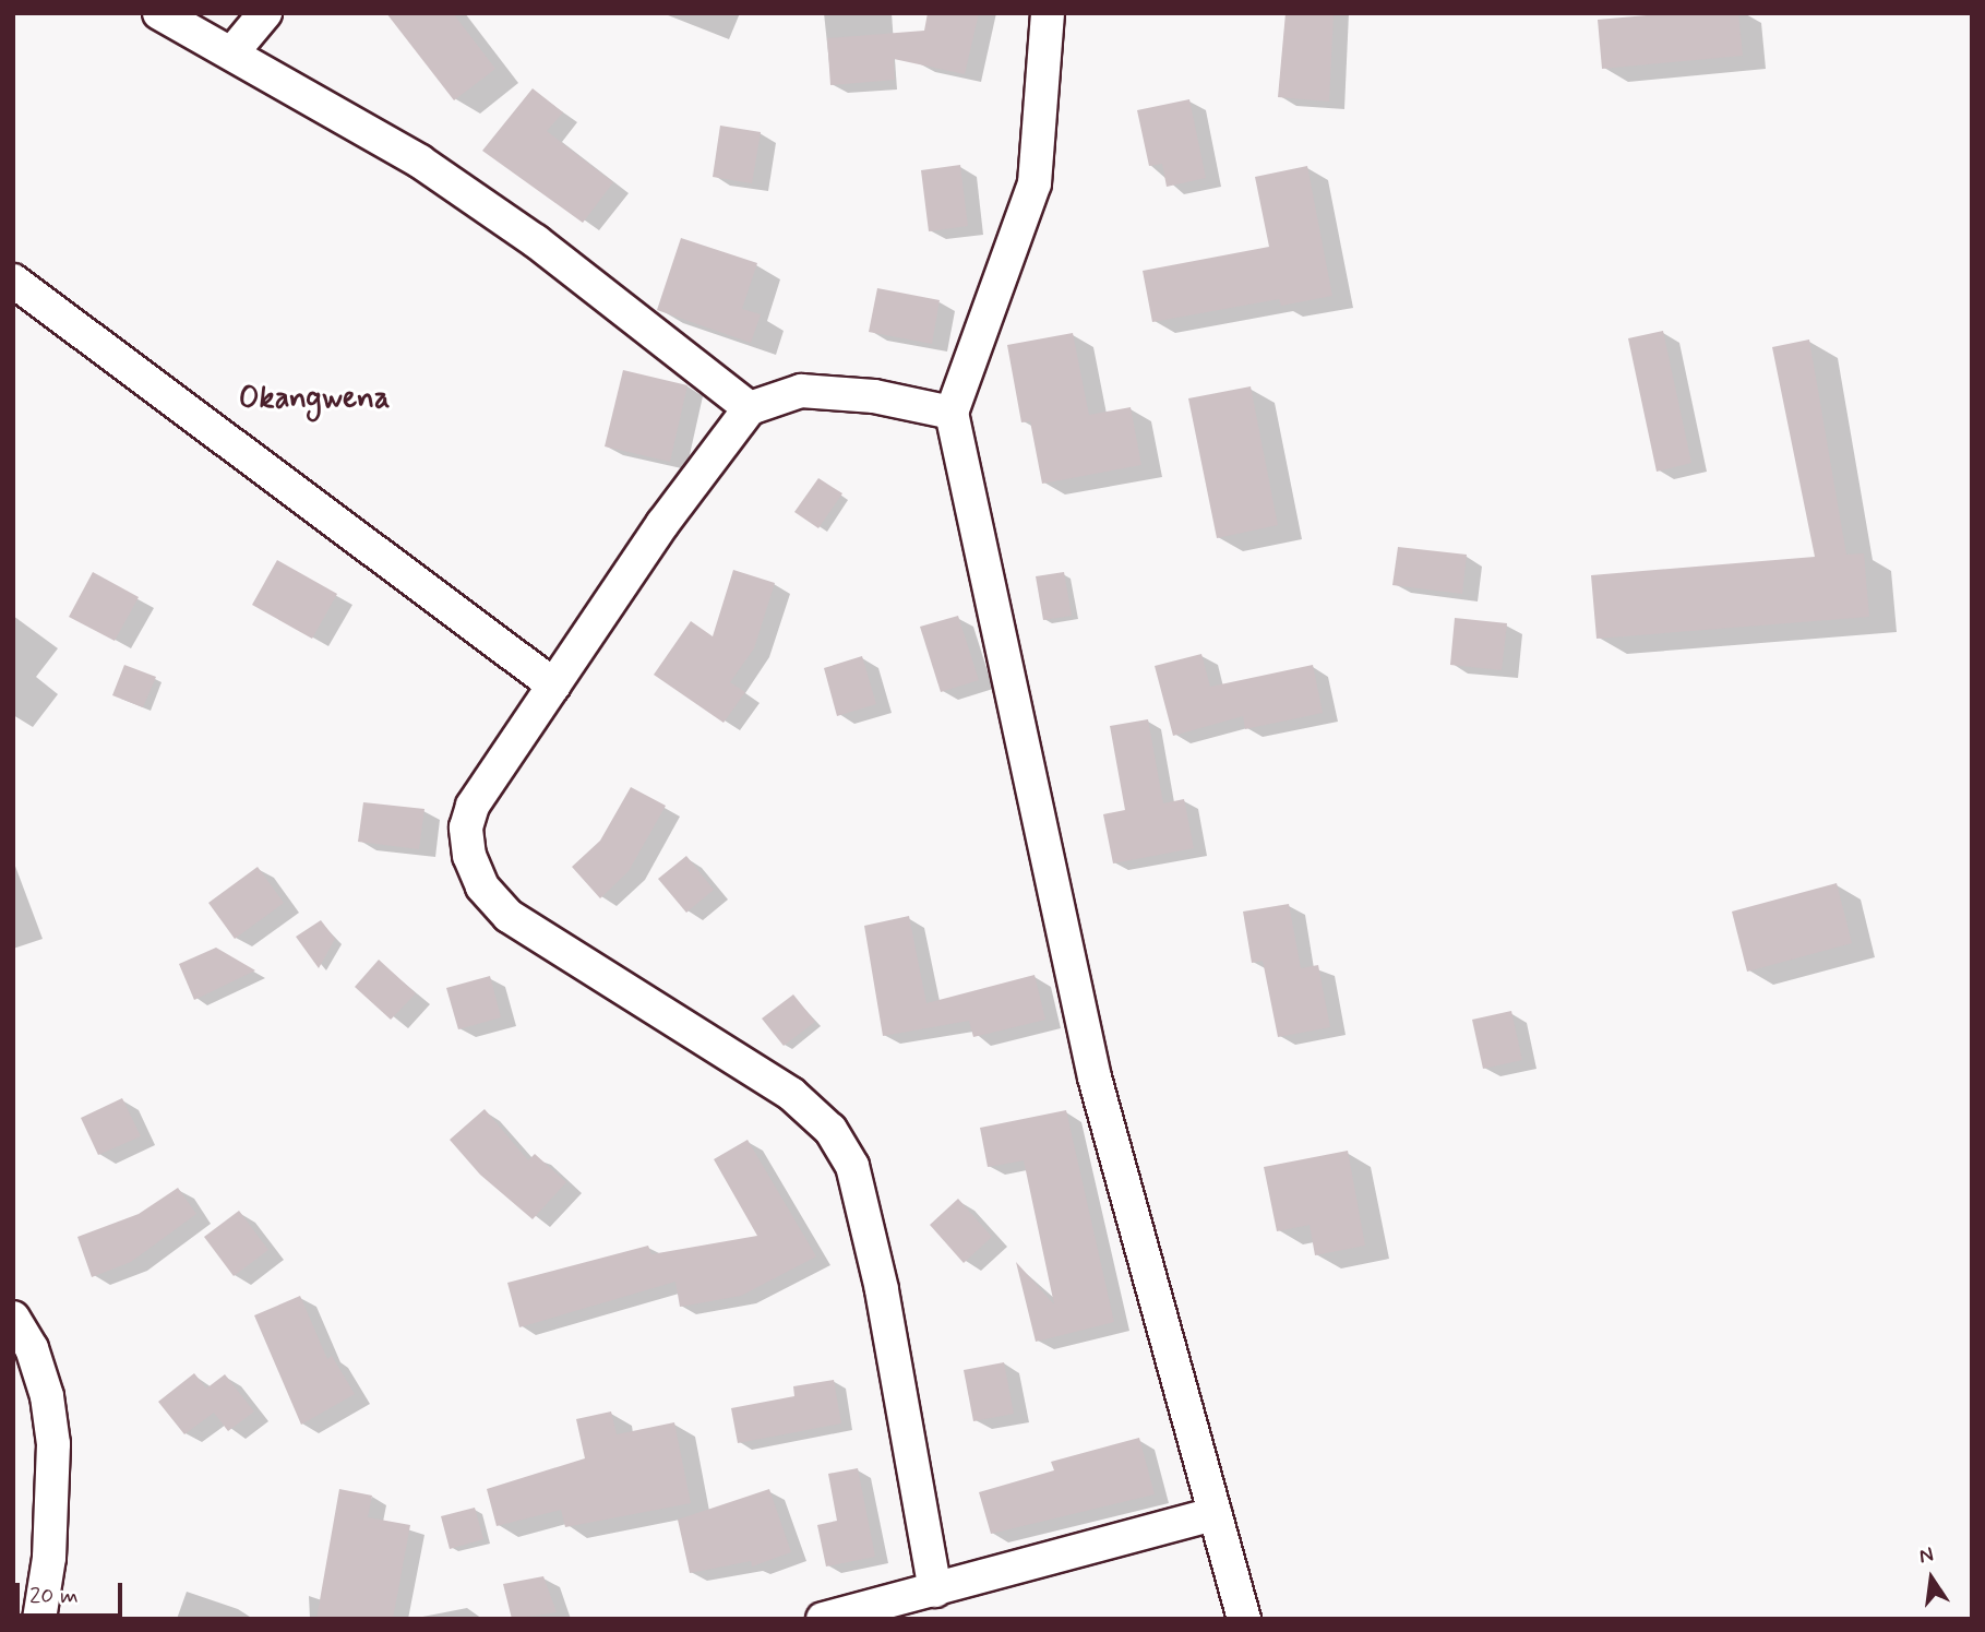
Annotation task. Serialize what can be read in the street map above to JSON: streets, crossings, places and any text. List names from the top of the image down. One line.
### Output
{"districts":["Okangwena"],"scale_bar":"20 m","north":"top"}
